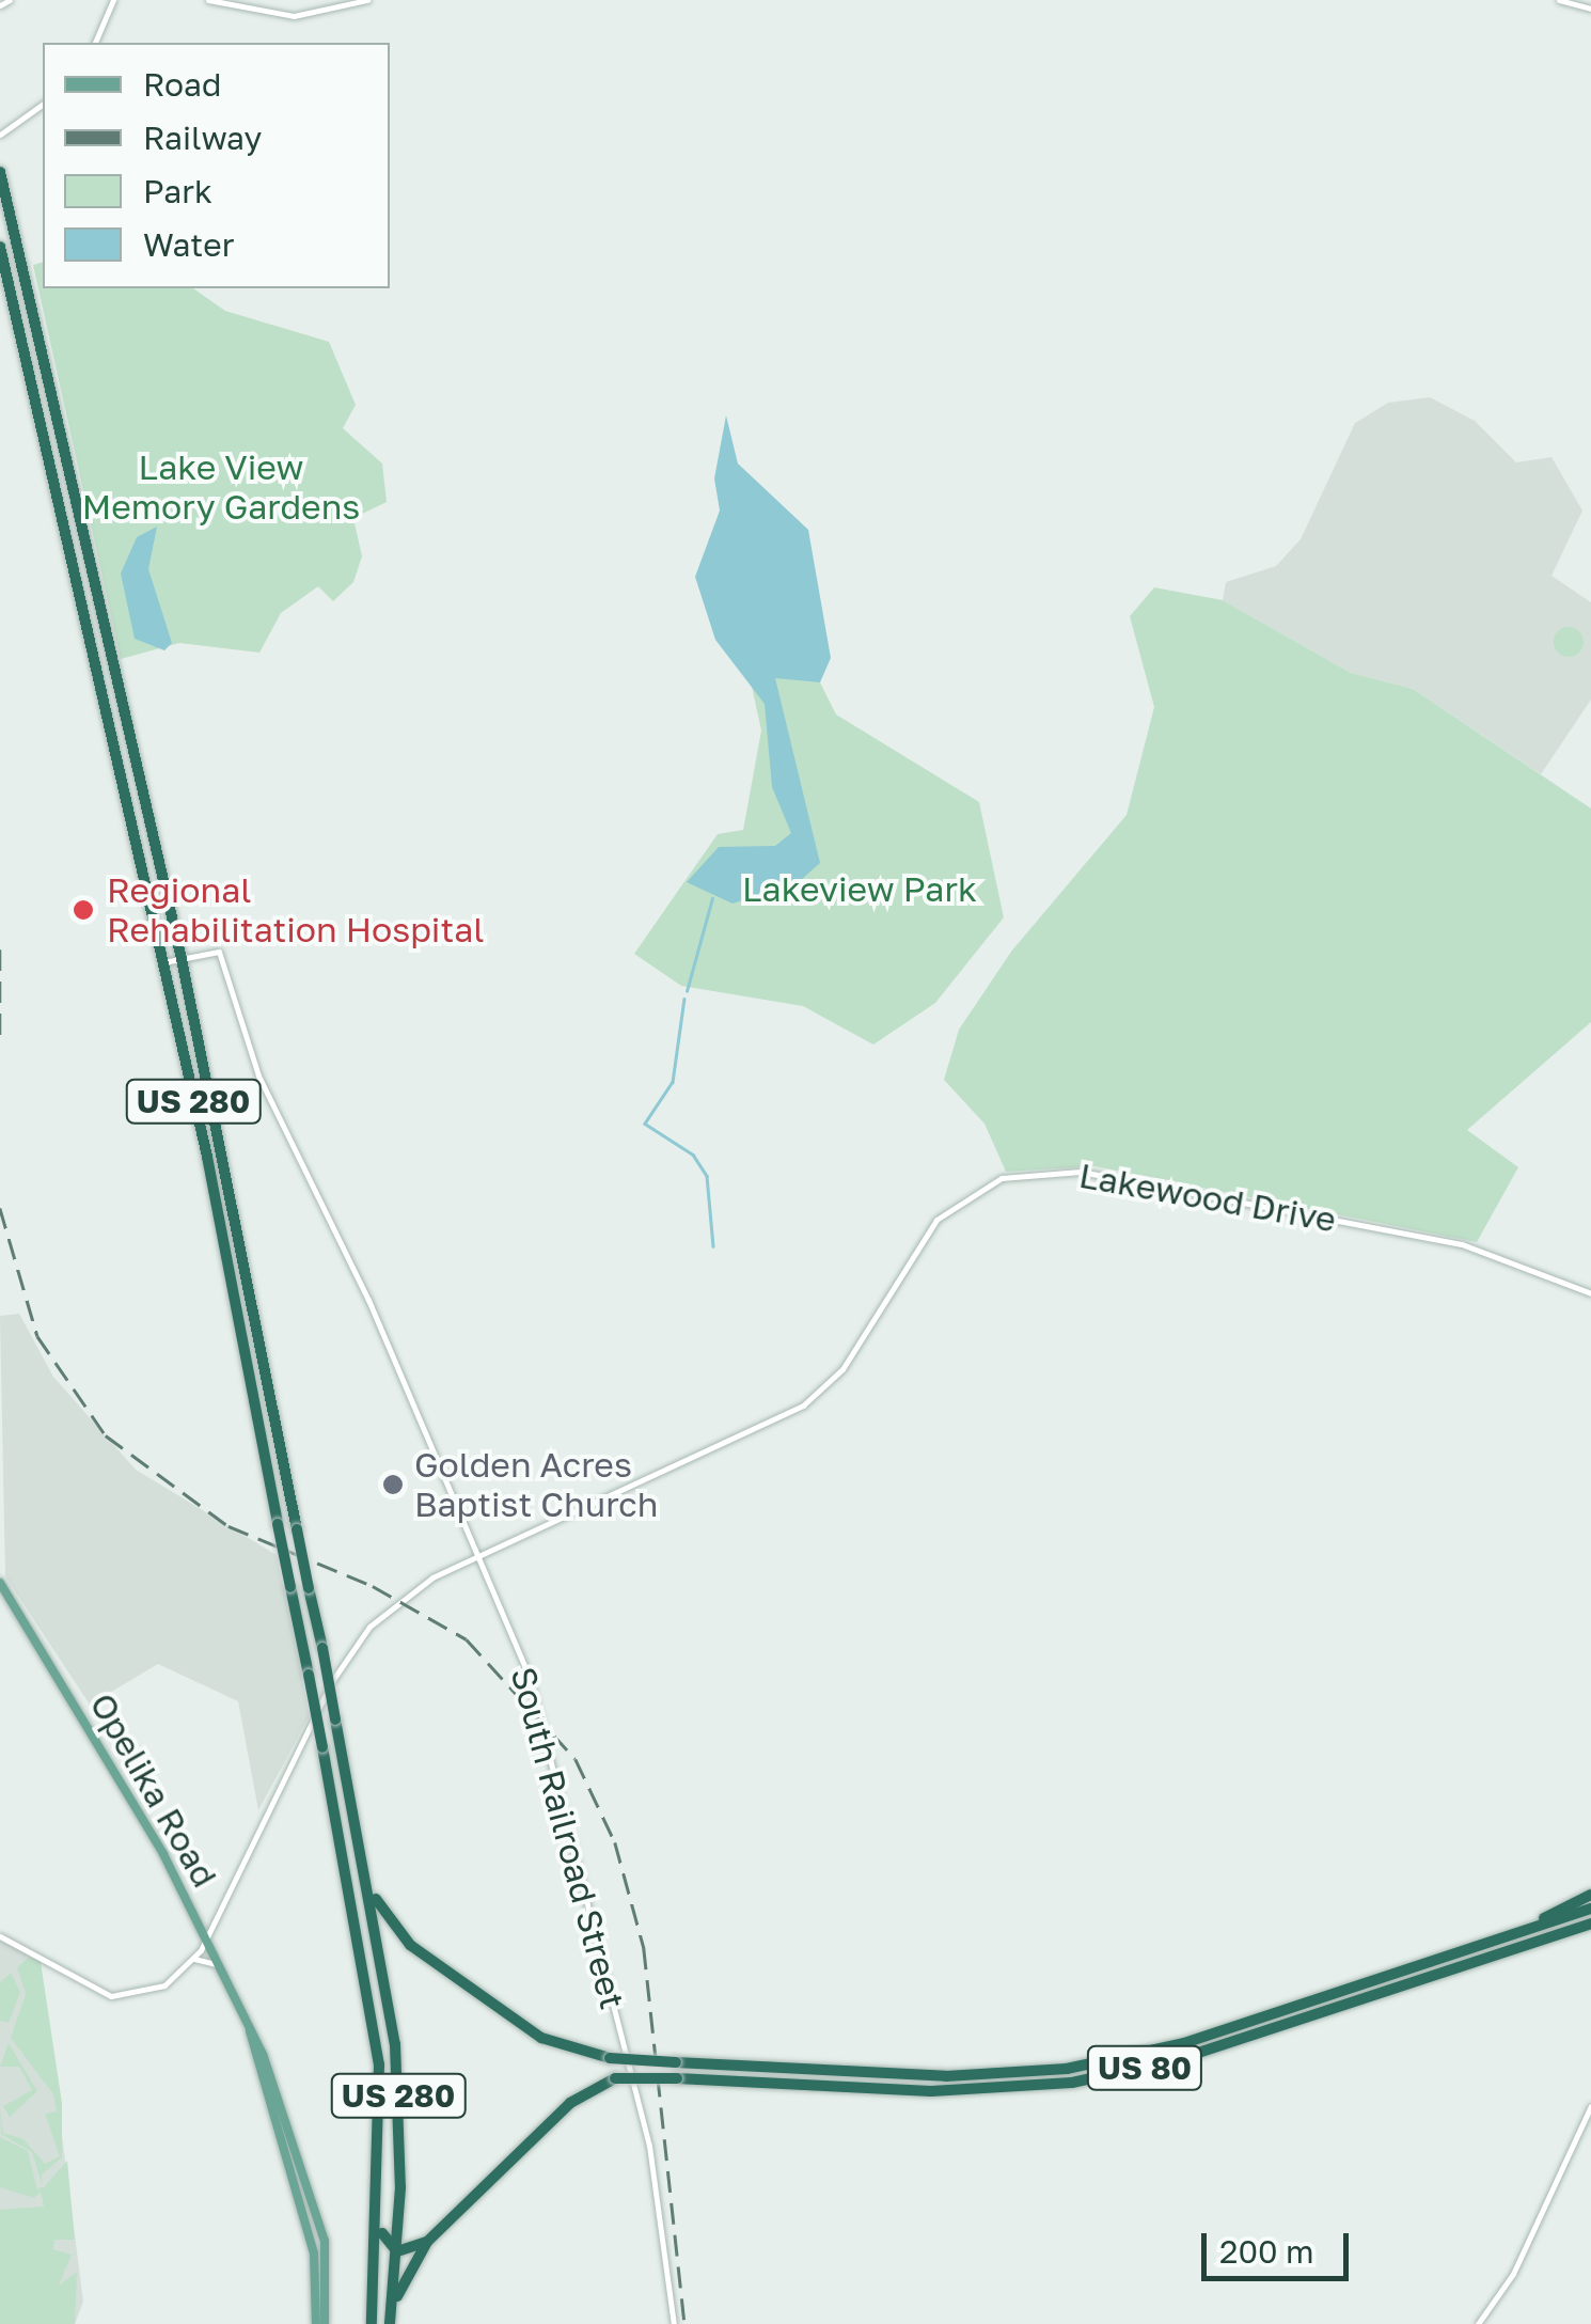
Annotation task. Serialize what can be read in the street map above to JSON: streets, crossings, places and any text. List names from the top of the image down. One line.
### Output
{"streets":{"highway":["US 280","US 80"],"main road":["Opelika Road"],"street":["Lakewood Drive","South Railroad Street"]},"crossings":[["US 280","South Railroad Street"],["US 280","US 80"],["Lakewood Drive","Opelika Road"],["Lakewood Drive","South Railroad Street"]],"parks":["Lake View Memory Gardens","Lakeview Park"],"places":["Regional Rehabilitation Hospital","Golden Acres Baptist Church"],"legend":["Road","Railway","Park","Water"],"scale_bar":"200 m"}
